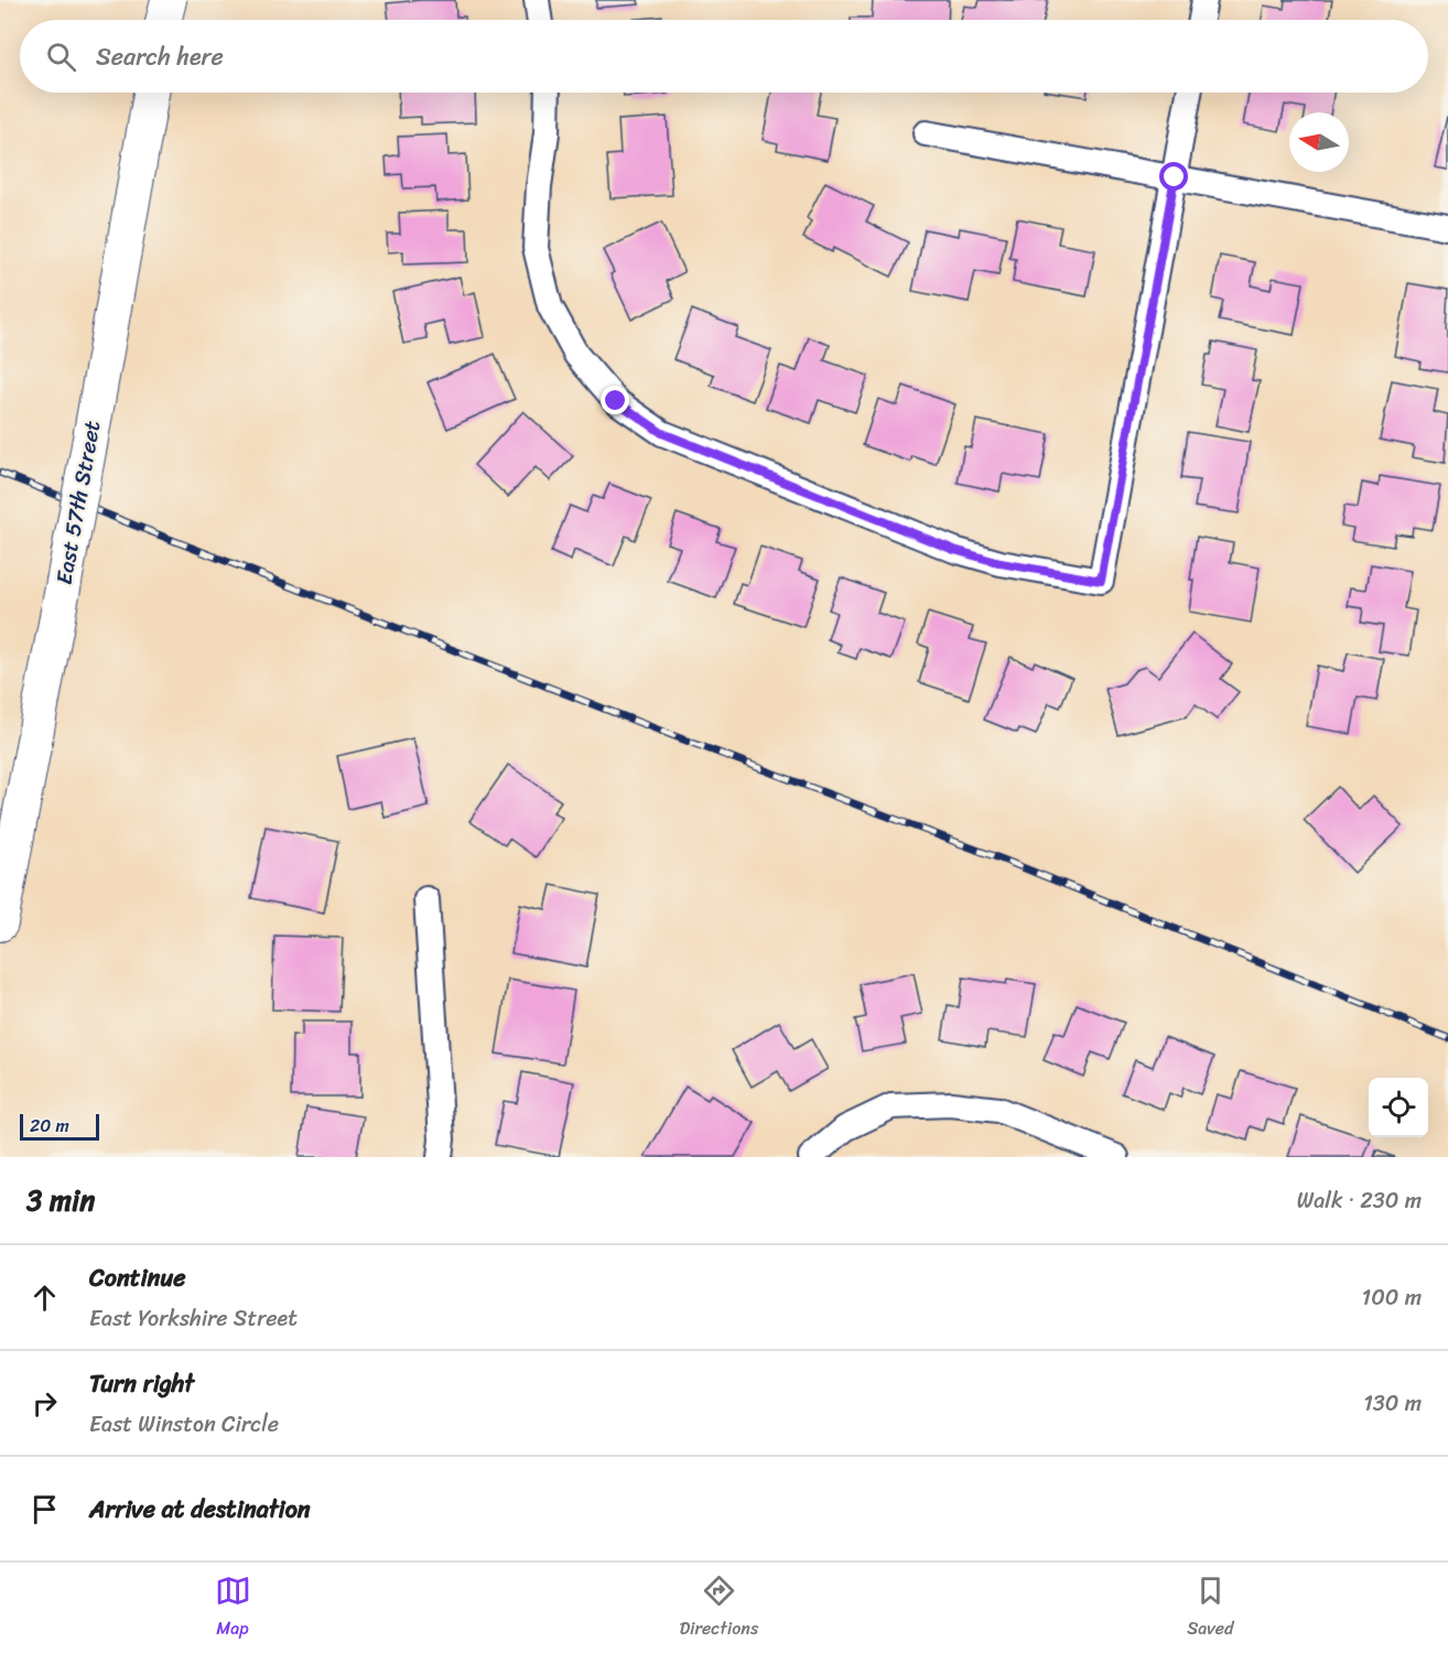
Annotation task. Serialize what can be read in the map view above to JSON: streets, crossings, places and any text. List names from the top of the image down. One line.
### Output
{"streets":{"main road":["East 57th Street"]},"scale_bar":"20 m","north":"left","page":{"search":"Search here","scale":"20 m","heading":["3 min","Walk · 230 m"],"list":[["Continue","East Yorkshire Street","100 m"],["Turn right","East Winston Circle","130 m"],"Arrive at destination"],"nav":["Map","Directions","Saved"]}}
